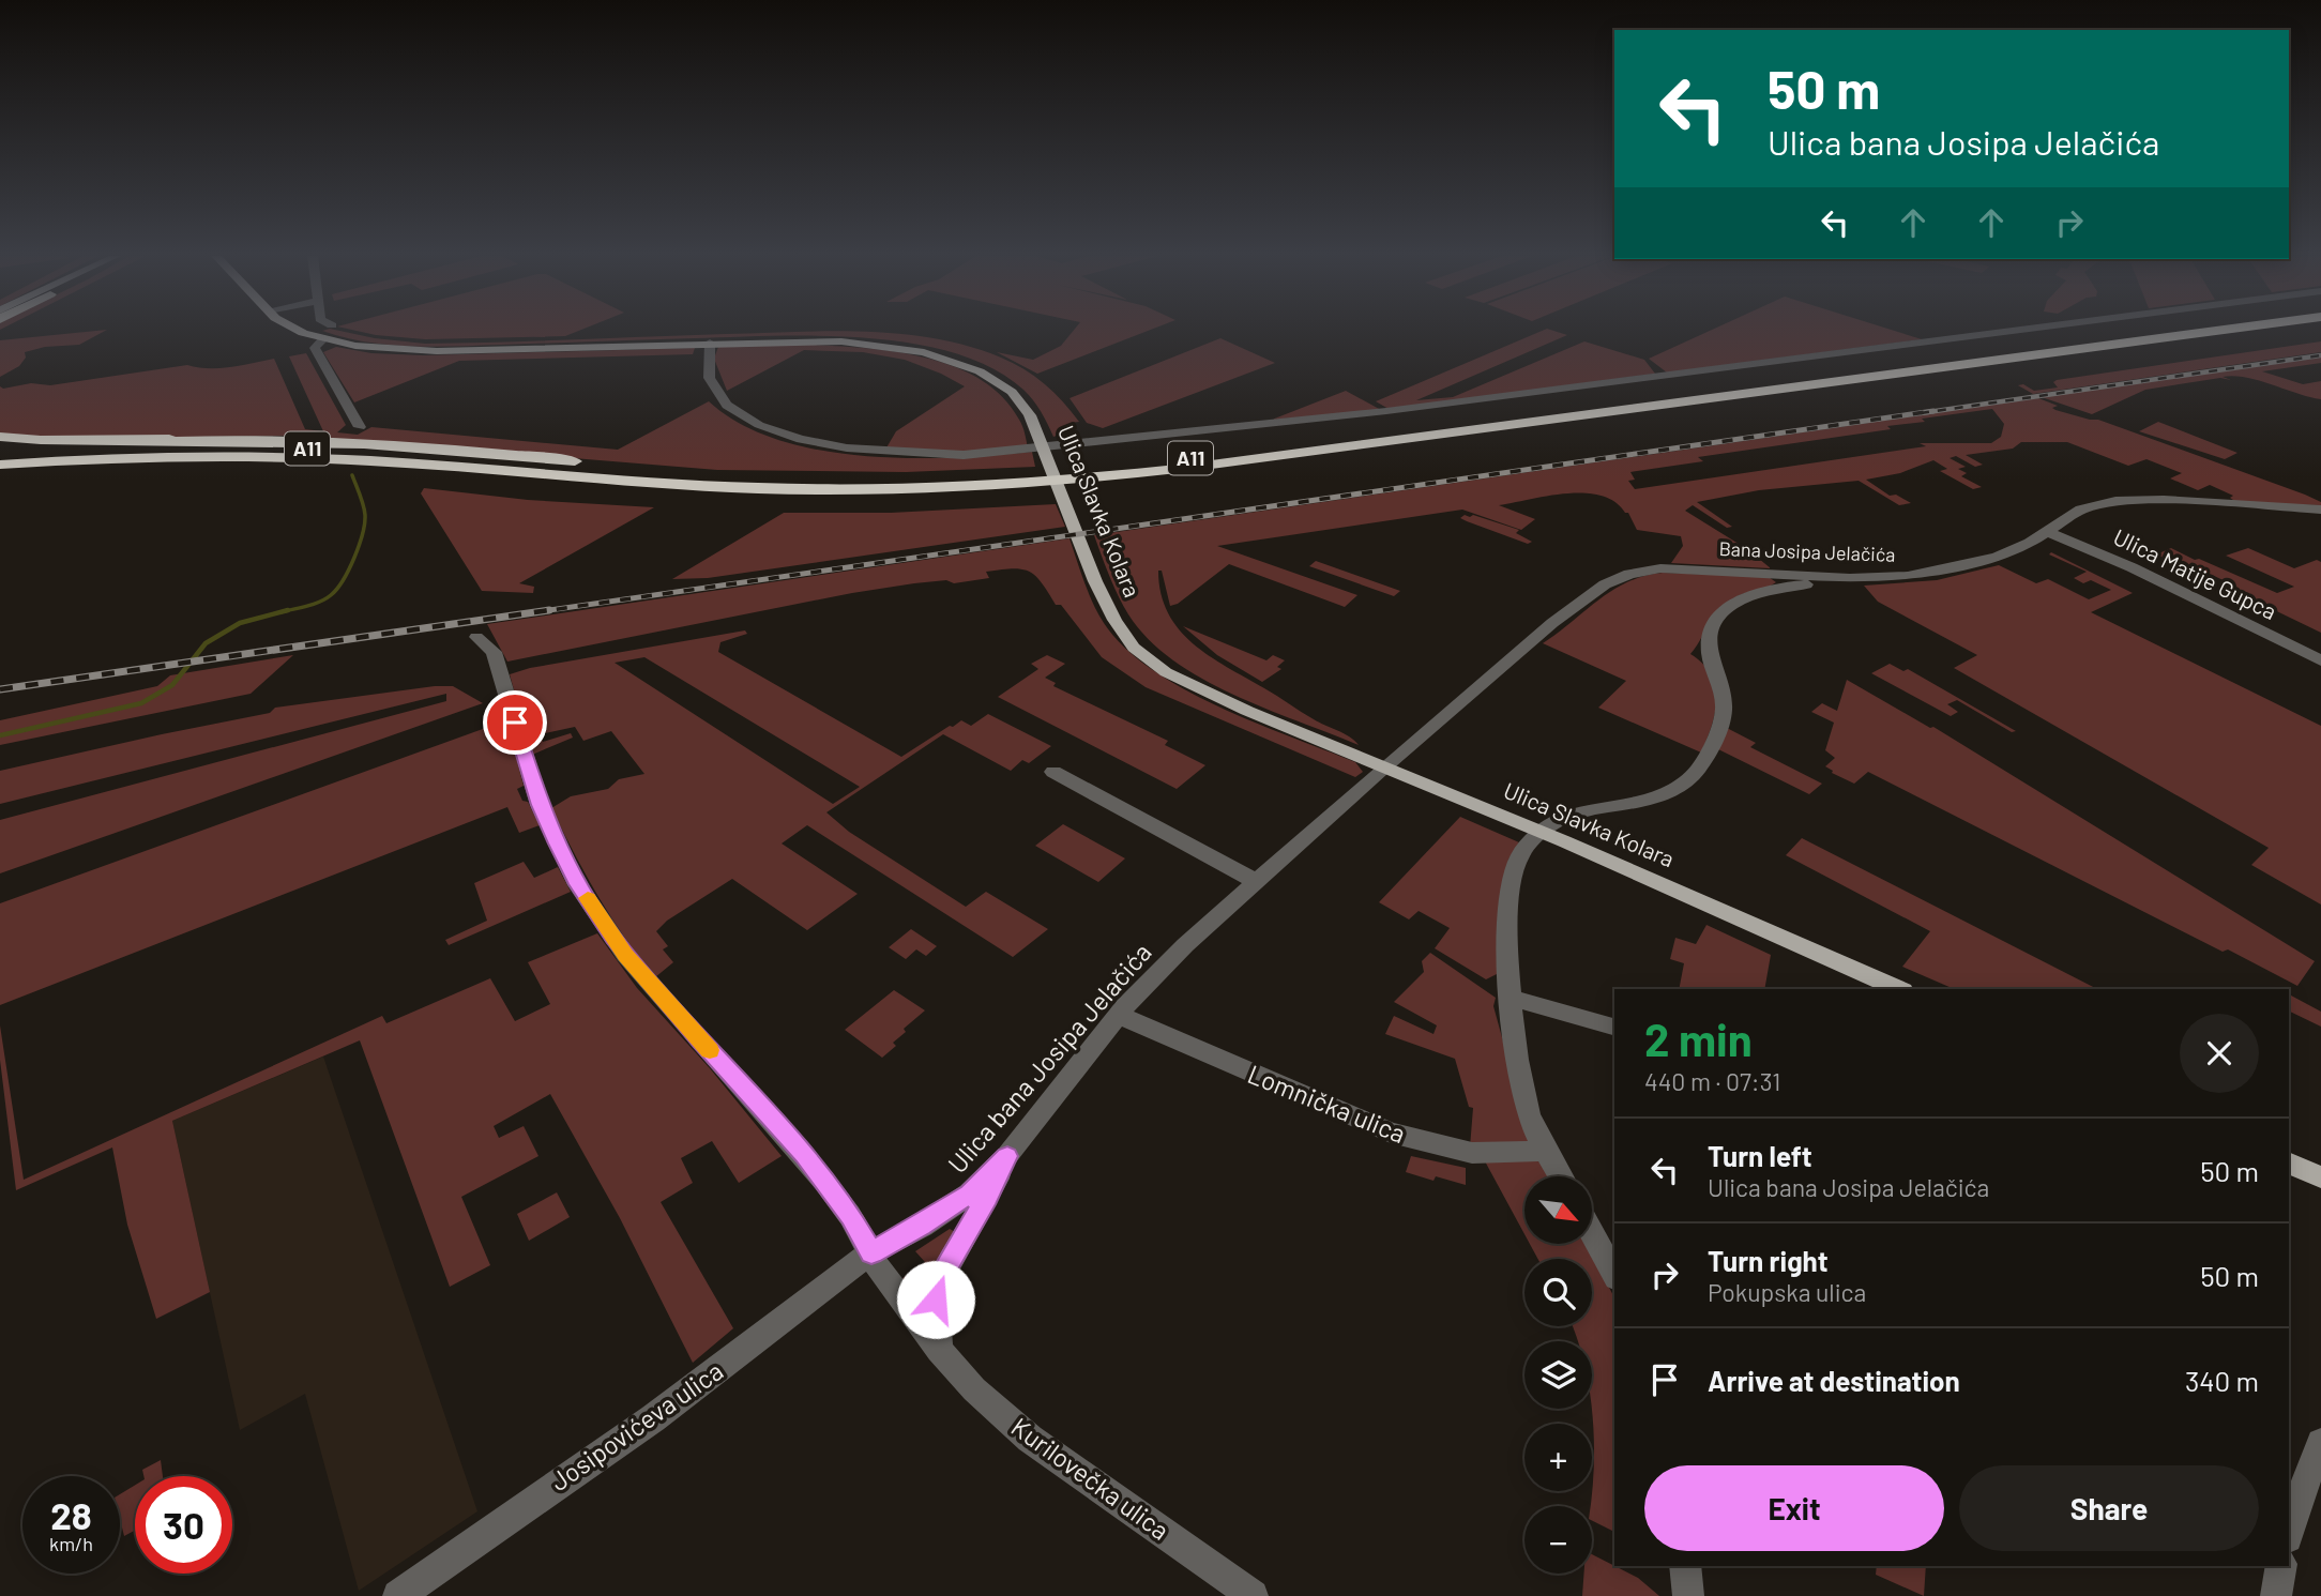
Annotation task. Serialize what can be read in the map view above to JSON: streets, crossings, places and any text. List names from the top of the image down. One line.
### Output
{"streets":{"highway":["A11"],"main road":["Ulica Slavka Kolara"],"street":["Bana Josipa Jelačića","Ulica Matije Gupca","Ulica bana Josipa Jelačića","Lomnička ulica","Josipovićeva ulica","Kurilovečka ulica"]},"crossings":[["Ulica Slavka Kolara","Ulica bana Josipa Jelačića"],["Bana Josipa Jelačića","Ulica Matije Gupca"],["Bana Josipa Jelačića","Ulica bana Josipa Jelačića"],["Ulica bana Josipa Jelačića","Lomnička ulica"],["Ulica bana Josipa Jelačića","Josipovićeva ulica"],["Ulica bana Josipa Jelačića","Kurilovečka ulica"],["Josipovićeva ulica","Kurilovečka ulica"]],"north":"bottom right","page":{"turn":["50 m","Ulica bana Josipa Jelačića"],"heading":["2 min","440 m · 07:31"],"list":[{"name":"Turn left","note":"Ulica bana Josipa Jelačića","value":"50 m"},{"name":"Turn right","note":"Pokupska ulica","value":"50 m"},{"name":"Arrive at destination","value":"340 m"}],"map_buttons":["+","−"],"buttons":["Exit","Share"],"speed":"28 km/h","limit":"30"}}
